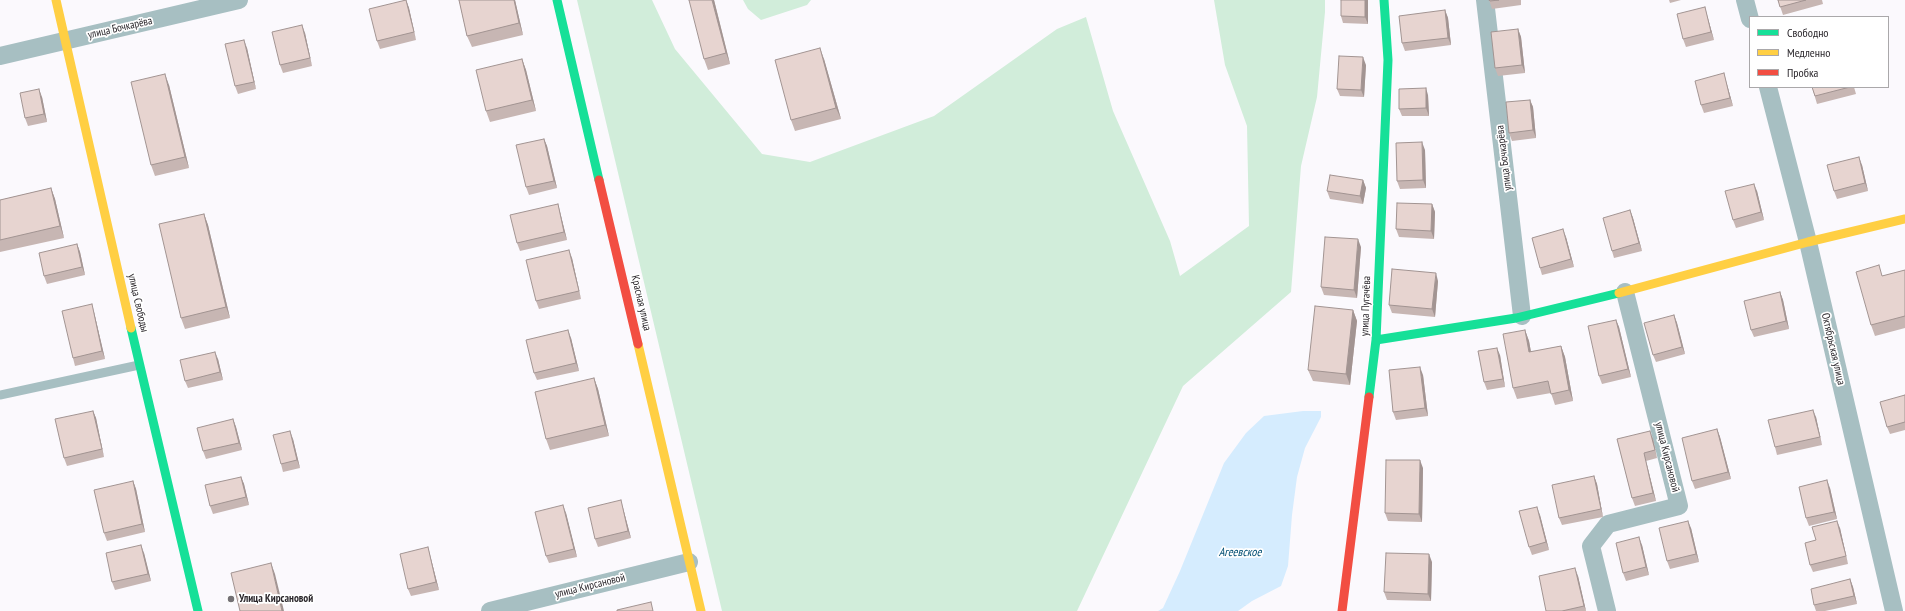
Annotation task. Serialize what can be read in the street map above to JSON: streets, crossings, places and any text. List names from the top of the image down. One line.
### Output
{"streets":{"street":["улица Бочкарёва","улица Свободы","Красная улица","улица Пугачёва","Октябрьская улица","улица Кирсановой"]},"crossings":[["улица Бочкарёва","улица Свободы"],["Красная улица","улица Кирсановой"]],"water":["Агеевское"],"places":["Улица Кирсановой"],"legend":["Свободно","Медленно","Пробка"]}
